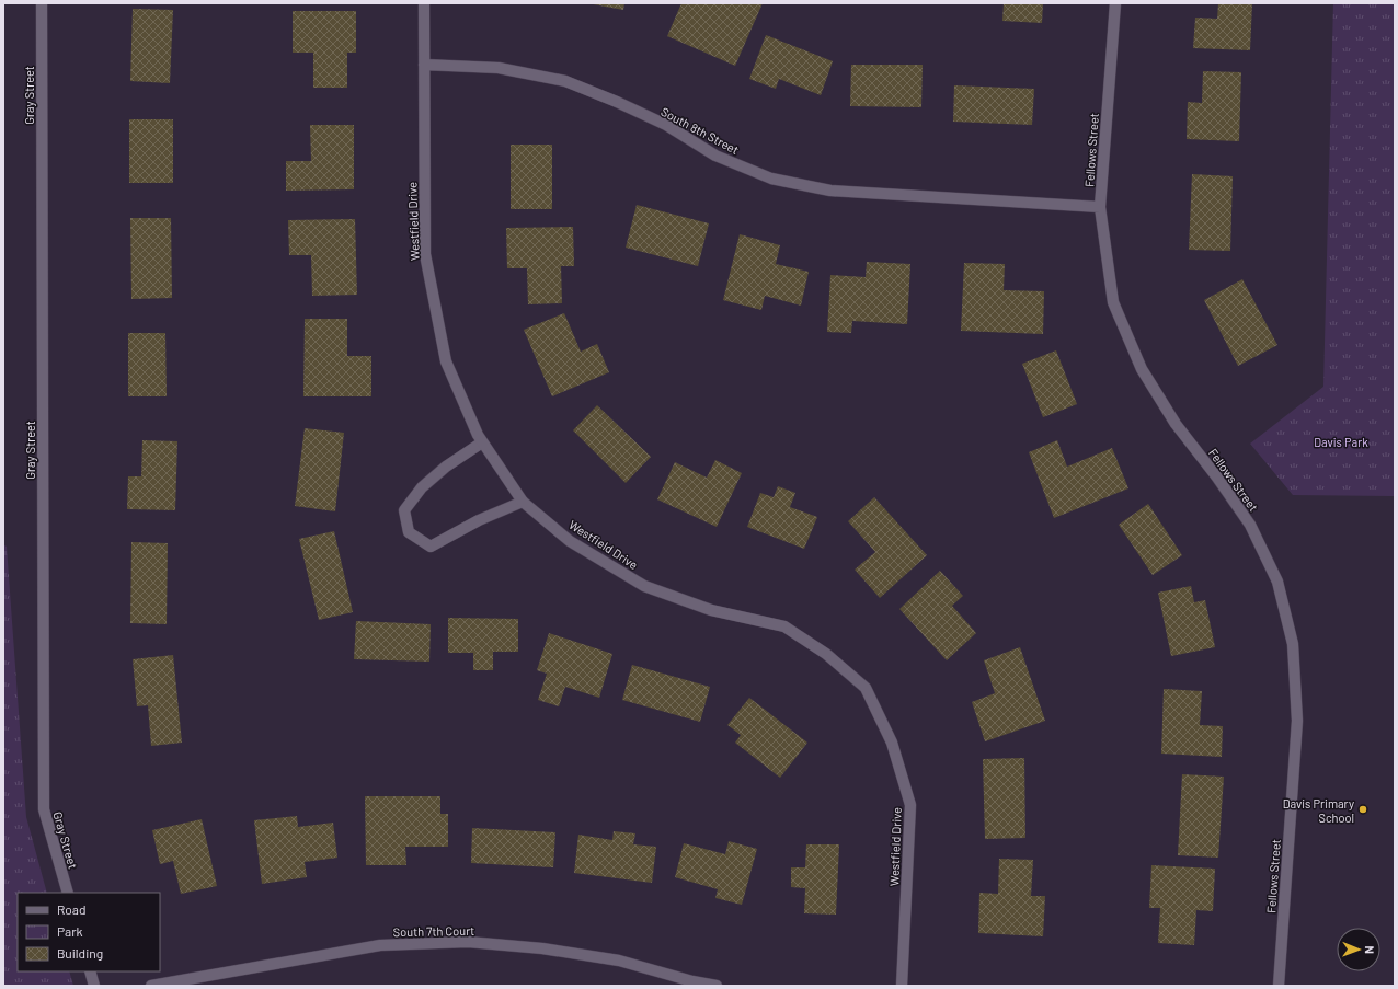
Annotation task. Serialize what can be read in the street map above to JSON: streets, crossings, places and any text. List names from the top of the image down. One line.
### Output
{"streets":{"street":["Gray Street","South 8th Street","Fellows Street","Westfield Drive","South 7th Court"]},"crossings":[["South 8th Street","Fellows Street"],["South 8th Street","Westfield Drive"]],"parks":["Davis Park"],"places":["Davis Primary School"],"legend":["Road","Park","Building"],"north":"right"}
